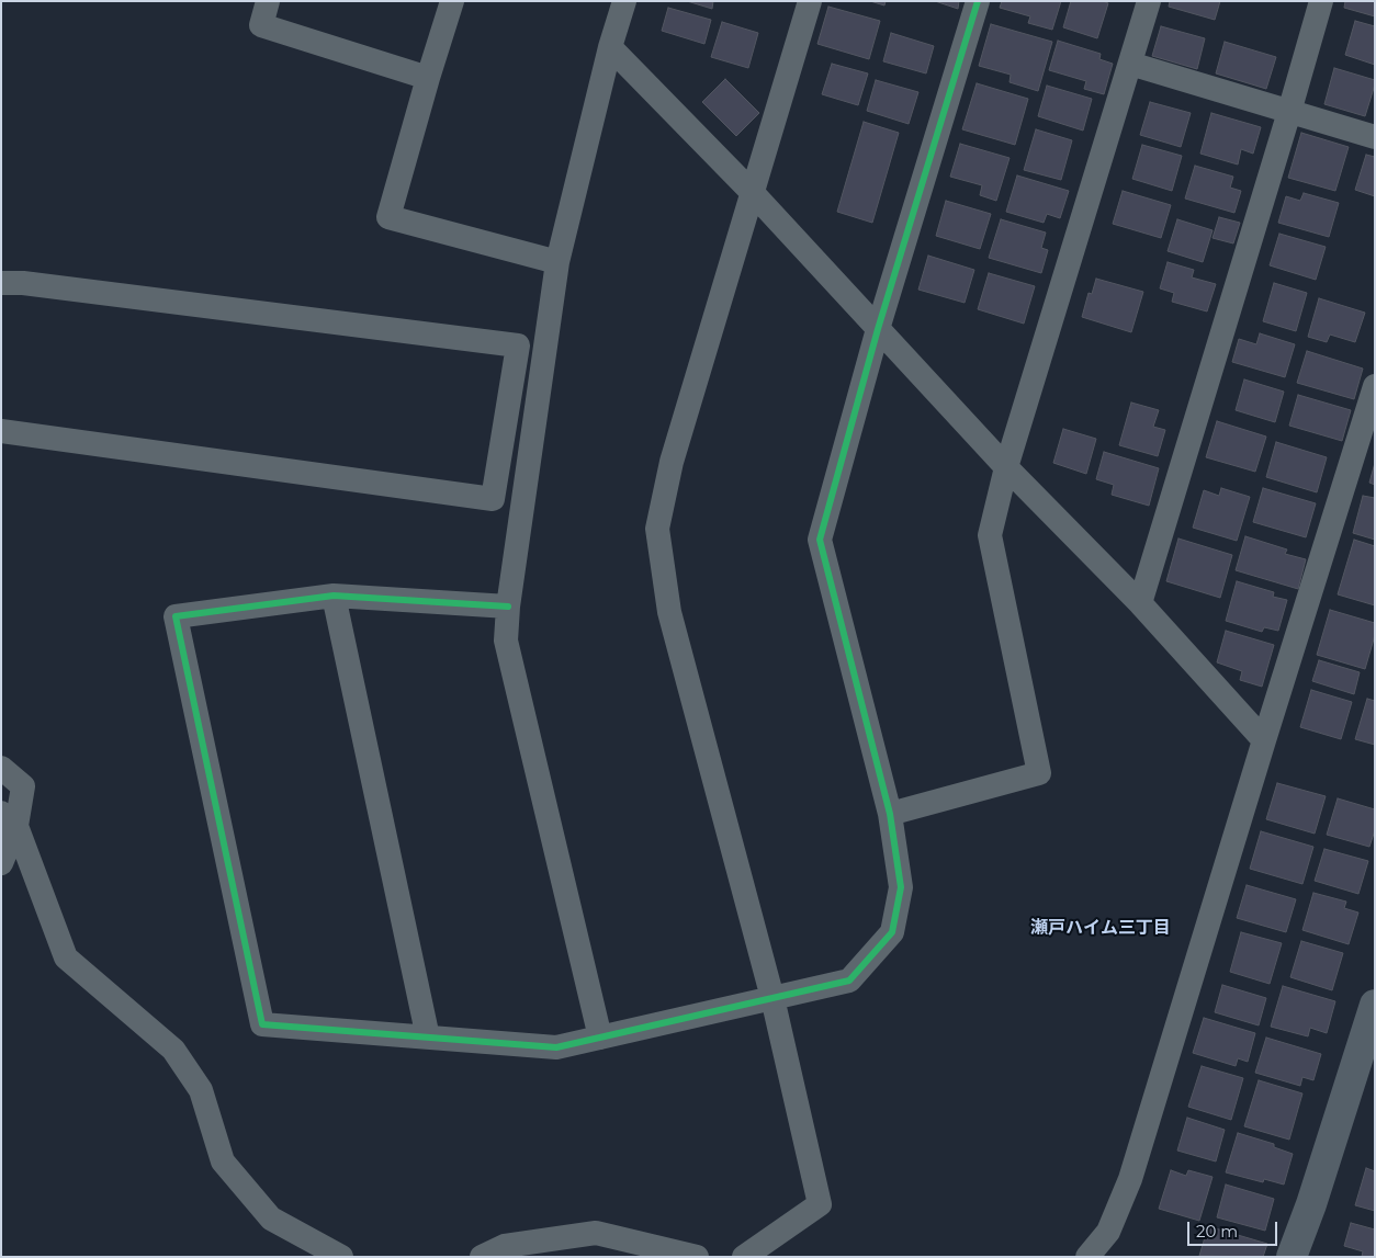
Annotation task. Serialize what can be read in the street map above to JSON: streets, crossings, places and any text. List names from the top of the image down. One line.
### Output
{"districts":["瀬戸ハイム三丁目"],"scale_bar":"20 m"}
